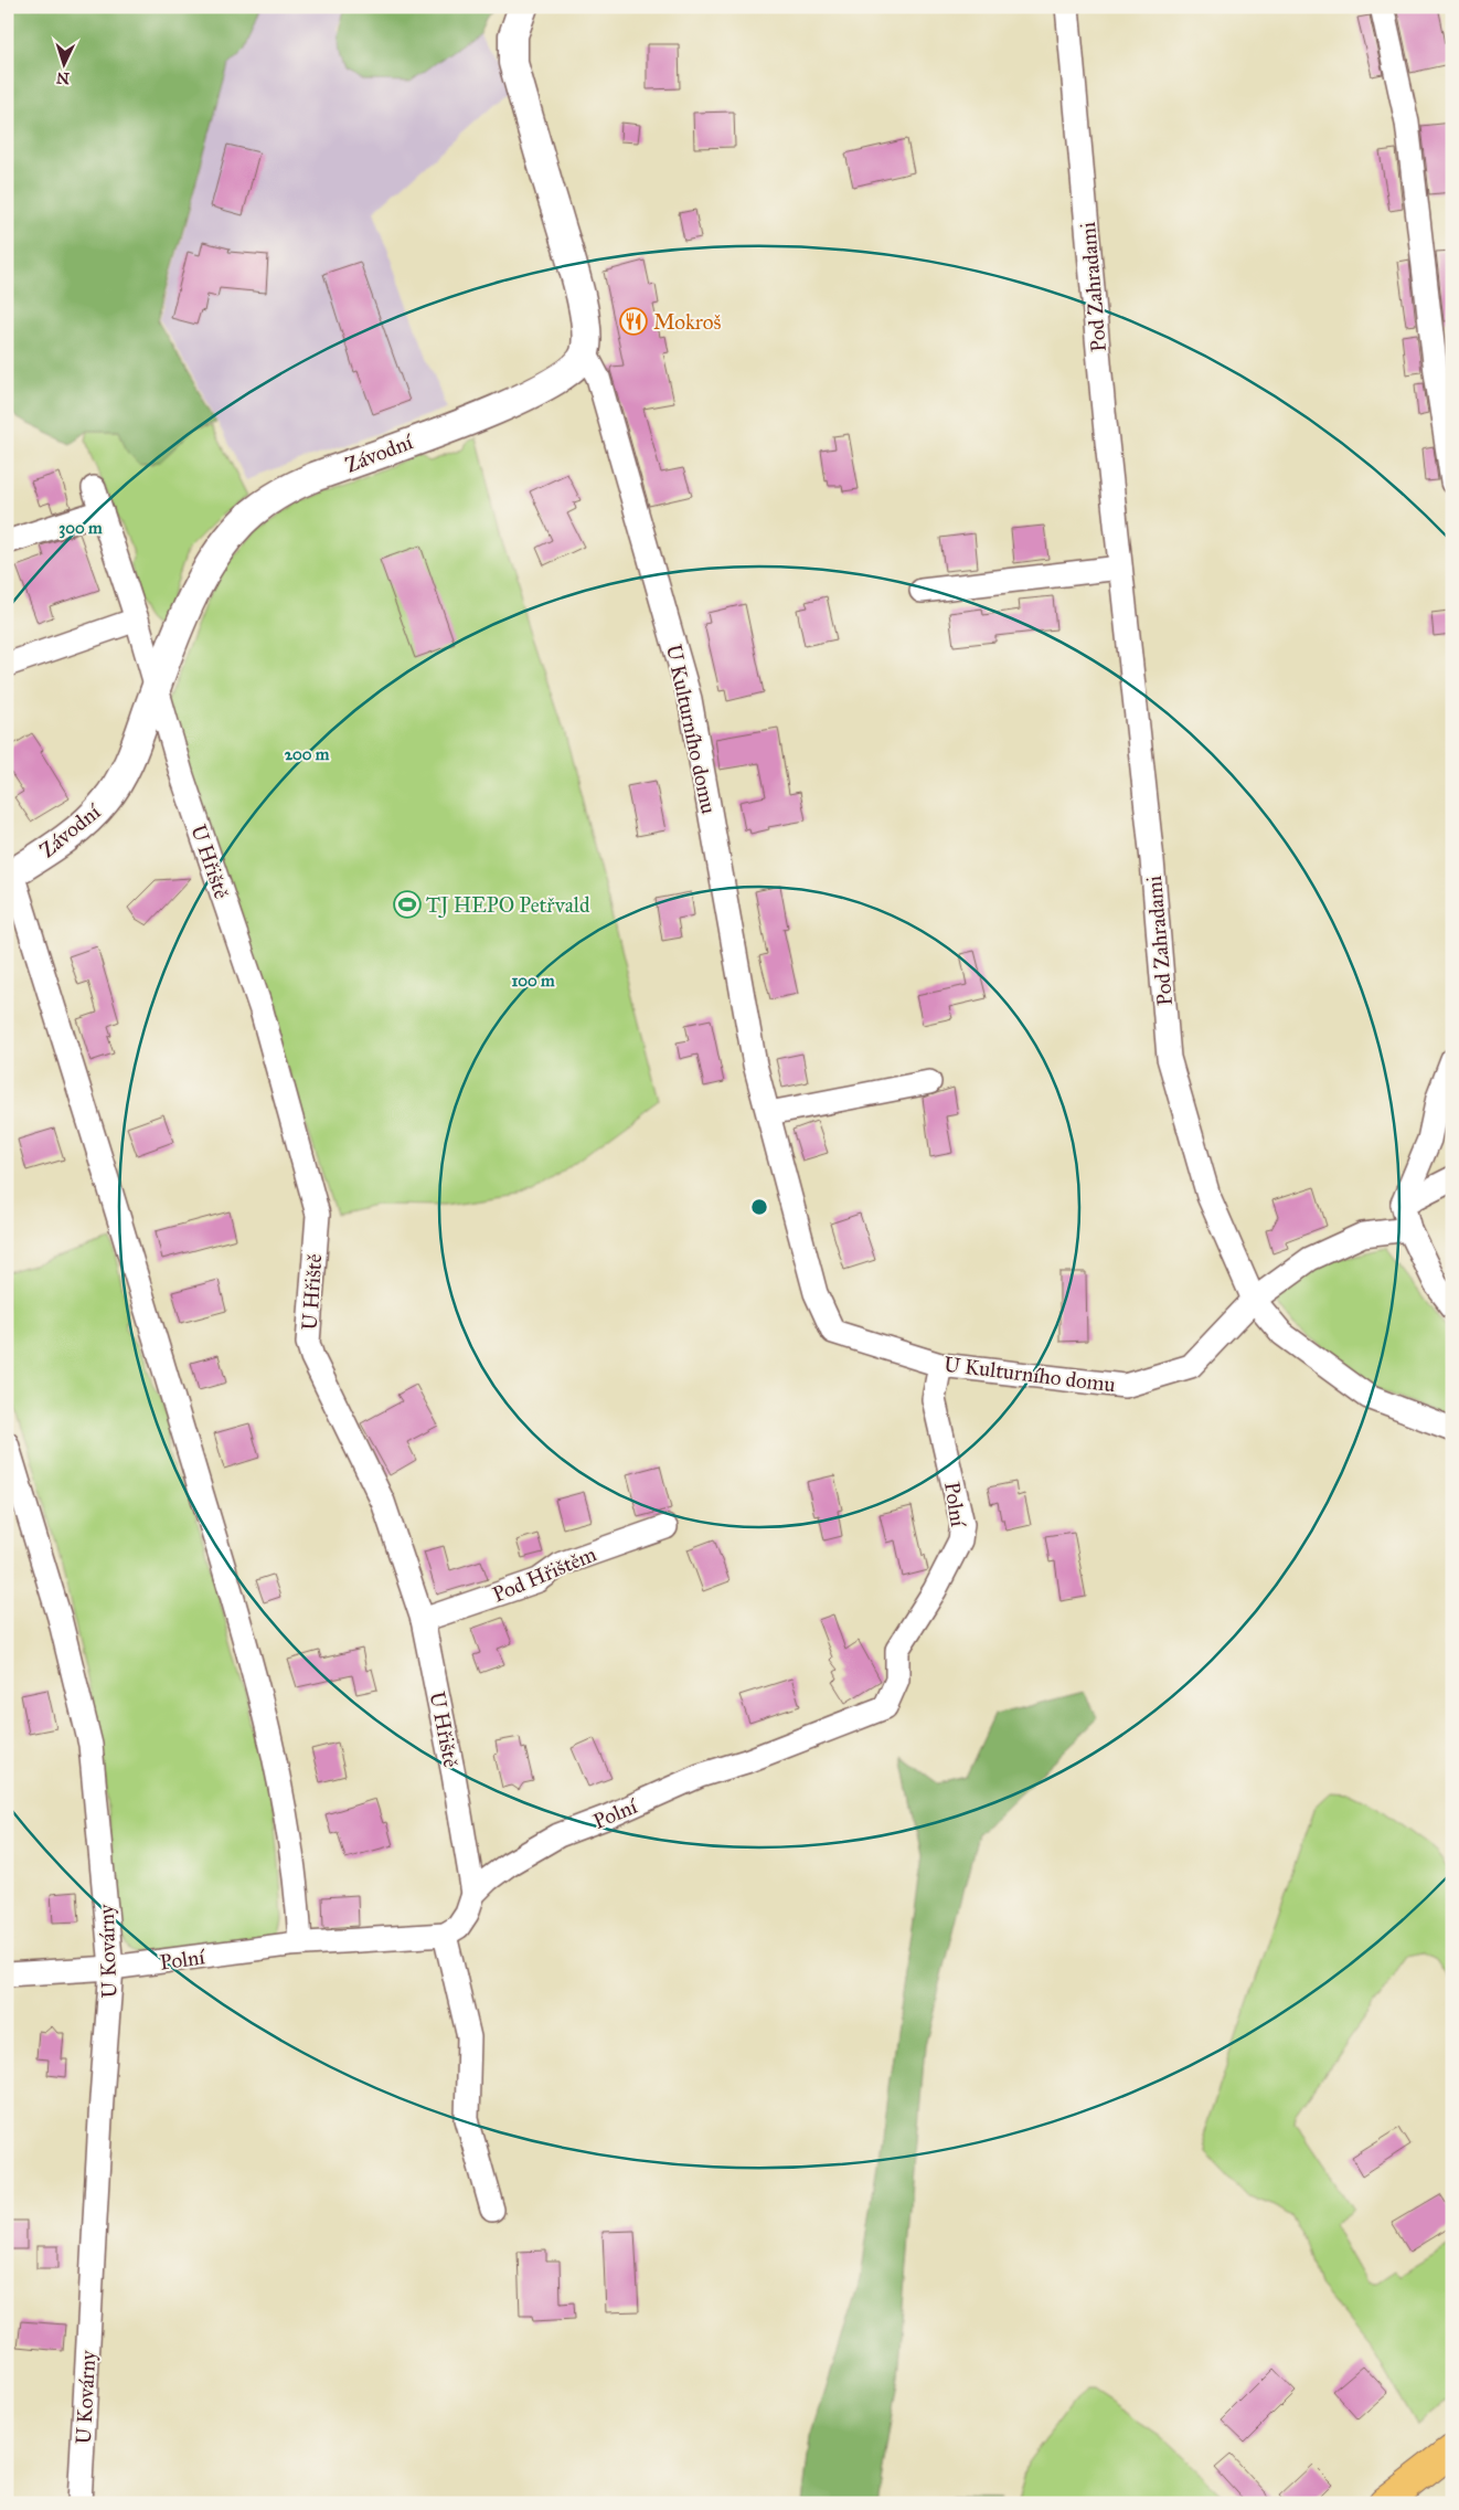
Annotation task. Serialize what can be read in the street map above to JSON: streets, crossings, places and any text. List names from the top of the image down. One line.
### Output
{"streets":{"street":["Pod Zahradami","Závodní","U Kulturního domu","U Hřiště","Polní","Pod Hřištěm","U Kovárny"]},"crossings":[["Pod Zahradami","U Kulturního domu"],["Závodní","U Kulturního domu"],["Závodní","U Hřiště"],["U Kulturního domu","Polní"],["U Hřiště","Polní"],["U Hřiště","Pod Hřištěm"],["Polní","U Kovárny"]],"places":{"restaurant":["Mokroš"],"sports":["TJ HEPO Petřvald"]},"north":"bottom","rings":["300 m","200 m","100 m"]}
